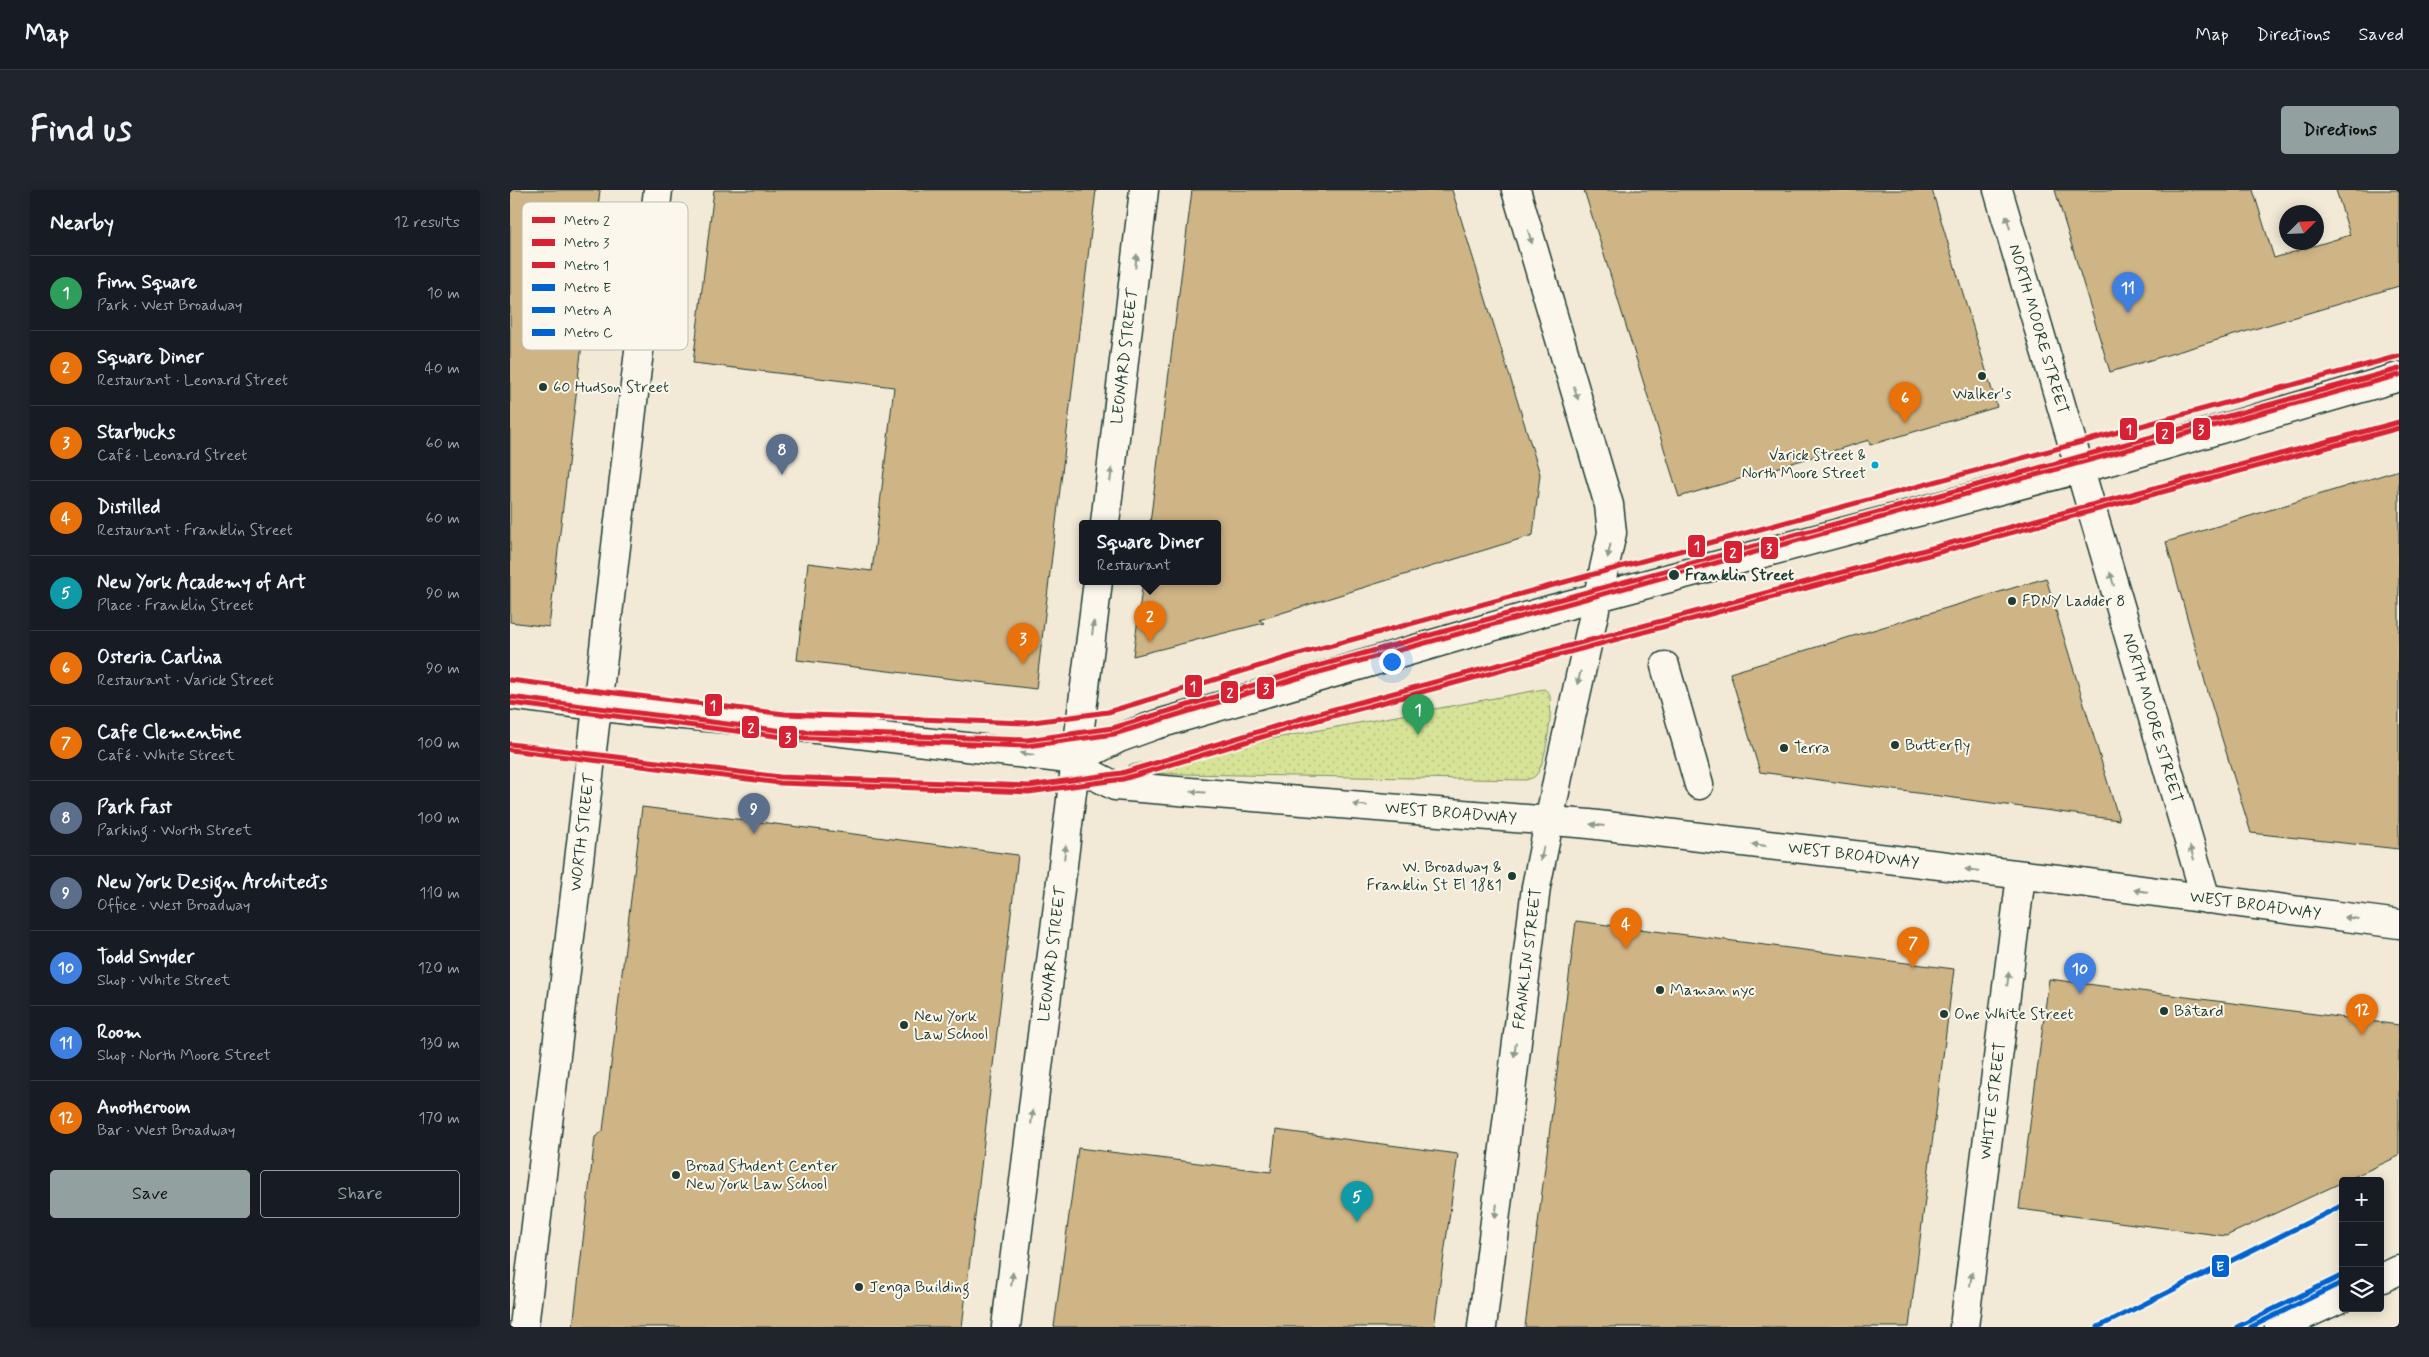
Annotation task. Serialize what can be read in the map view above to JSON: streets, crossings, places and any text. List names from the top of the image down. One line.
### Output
{"streets":{"street":["NORTH MOORE STREET","LEONARD STREET","WEST BROADWAY","WORTH STREET","FRANKLIN STREET","WHITE STREET"]},"crossings":[["NORTH MOORE STREET","WEST BROADWAY"],["LEONARD STREET","WEST BROADWAY"],["WEST BROADWAY","FRANKLIN STREET"],["WEST BROADWAY","WHITE STREET"]],"one_way":["NORTH MOORE STREET","LEONARD STREET","FRANKLIN STREET","WHITE STREET"],"places":["Walker's","60 Hudson Street","Varick Street & North Moore Street","Franklin Street","FDNY Ladder 8","Butterfly","Terra","W. Broadway & Franklin St El 1881","Maman nyc","Bâtard","One White Street","New York Law School","Broad Student Center New York Law School","Jenga Building"],"lines":["metro line 1","metro line 2","metro line 3","metro line E","metro line A","metro line C"],"legend":["Metro 2","Metro 3","Metro 1","Metro E","Metro A","Metro C"],"north":"top right","page":{"header":"Map","nav":["Map","Directions","Saved"],"buttons":["Directions",["Save","Share"]],"title":"Find us","heading":["Nearby","12 results"],"list":[{"mark":"1","name":"Finn Square","note":"Park · West Broadway","value":"10 m"},{"mark":"2","name":"Square Diner","note":"Restaurant · Leonard Street","value":"40 m"},{"mark":"3","name":"Starbucks","note":"Café · Leonard Street","value":"60 m"},{"mark":"4","name":"Distilled","note":"Restaurant · Franklin Street","value":"60 m"},{"mark":"5","name":"New York Academy of Art","note":"Place · Franklin Street","value":"90 m"},{"mark":"6","name":"Osteria Carlina","note":"Restaurant · Varick Street","value":"90 m"},{"mark":"7","name":"Cafe Clementine","note":"Café · White Street","value":"100 m"},{"mark":"8","name":"Park Fast","note":"Parking · Worth Street","value":"100 m"},{"mark":"9","name":"New York Design Architects","note":"Office · West Broadway","value":"110 m"},{"mark":"10","name":"Todd Snyder","note":"Shop · White Street","value":"120 m"},{"mark":"11","name":"Room","note":"Shop · North Moore Street","value":"130 m"},{"mark":"12","name":"Anotheroom","note":"Bar · West Broadway","value":"170 m"}],"pins":["11","6","8","2","3","1","9","4","7","10","12","5"],"popup":["Square Diner","Restaurant"],"map_buttons":["+","−"]}}
